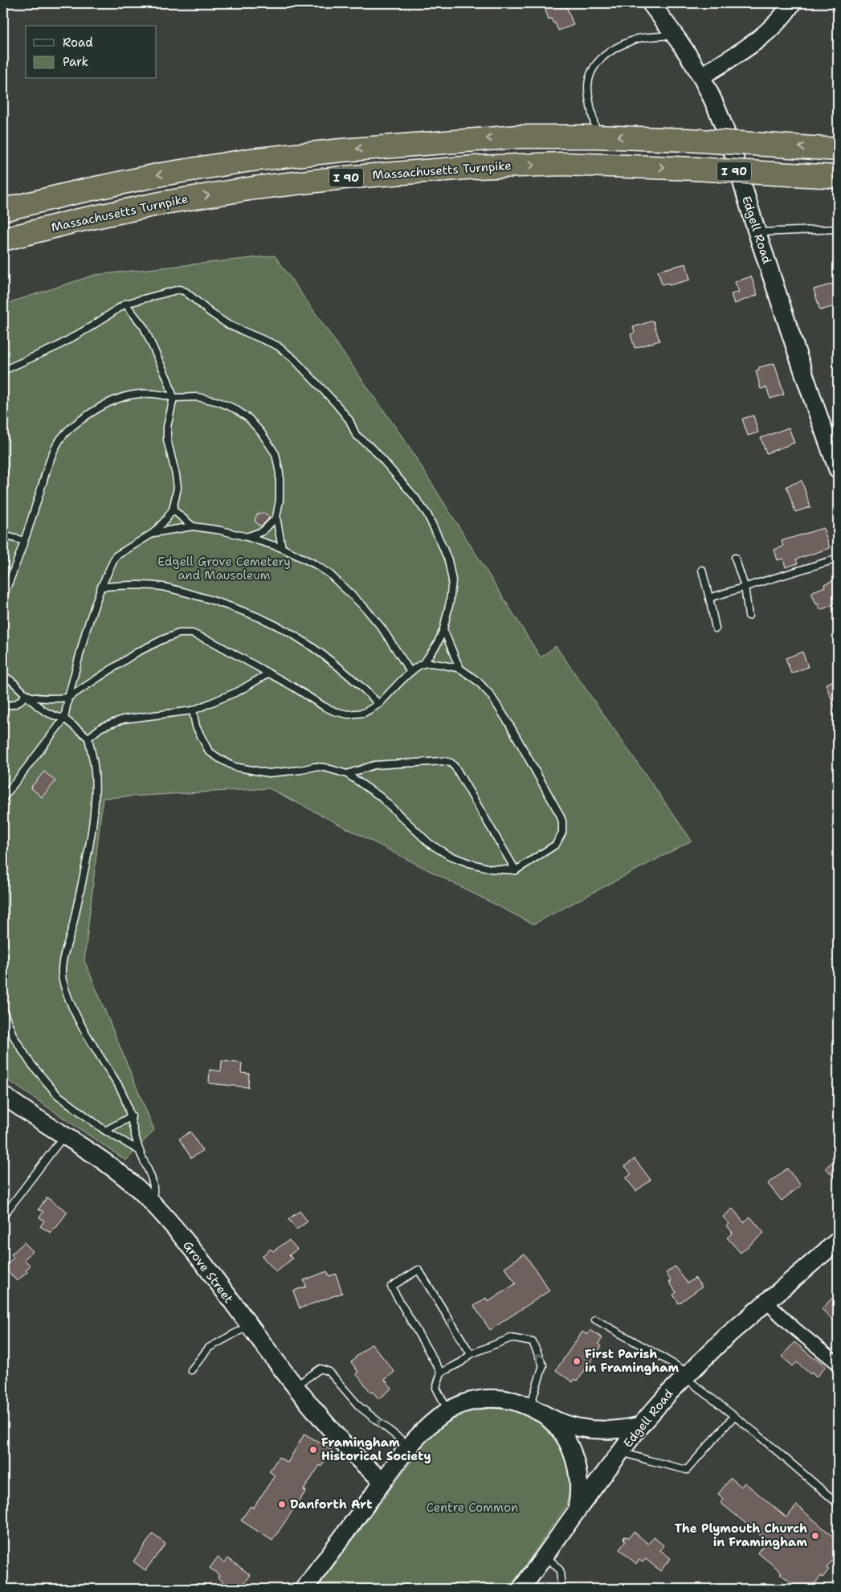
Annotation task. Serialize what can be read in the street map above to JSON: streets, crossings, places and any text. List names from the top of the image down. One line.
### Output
{"streets":{"highway":["Massachusetts Turnpike","I 90"],"main road":["Edgell Road","Grove Street"]},"parks":["Edgell Grove Cemetery and Mausoleum","Centre Common"],"places":["First Parish in Framingham","Framingham Historical Society","Danforth Art","The Plymouth Church in Framingham"],"legend":["Road","Park"]}
